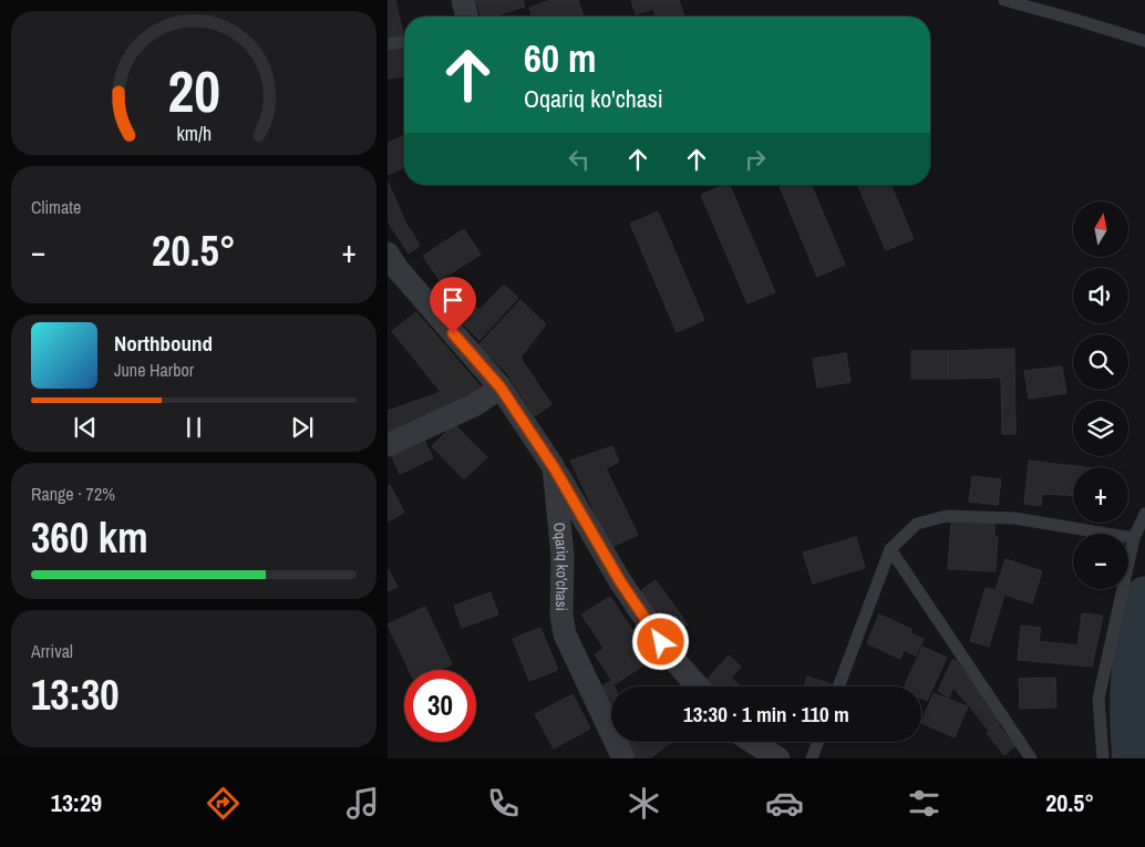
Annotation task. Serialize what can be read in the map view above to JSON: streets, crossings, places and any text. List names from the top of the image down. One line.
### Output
{"streets":{"street":["Oqariq ko'chasi"]},"north":"top","page":{"turn":["60 m","Oqariq ko'chasi"],"tile":["Climate",["Range · 72%","360 km"],["Arrival","13:30"]],"map_buttons":["+","−"],"heat":["−","20.5°","+"],"song":["Northbound","June Harbor"],"limit":"30","trip":"13:30 · 1 min · 110 m","tabs":["13:29","20.5°"],"gauge":["20","km/h"]}}
